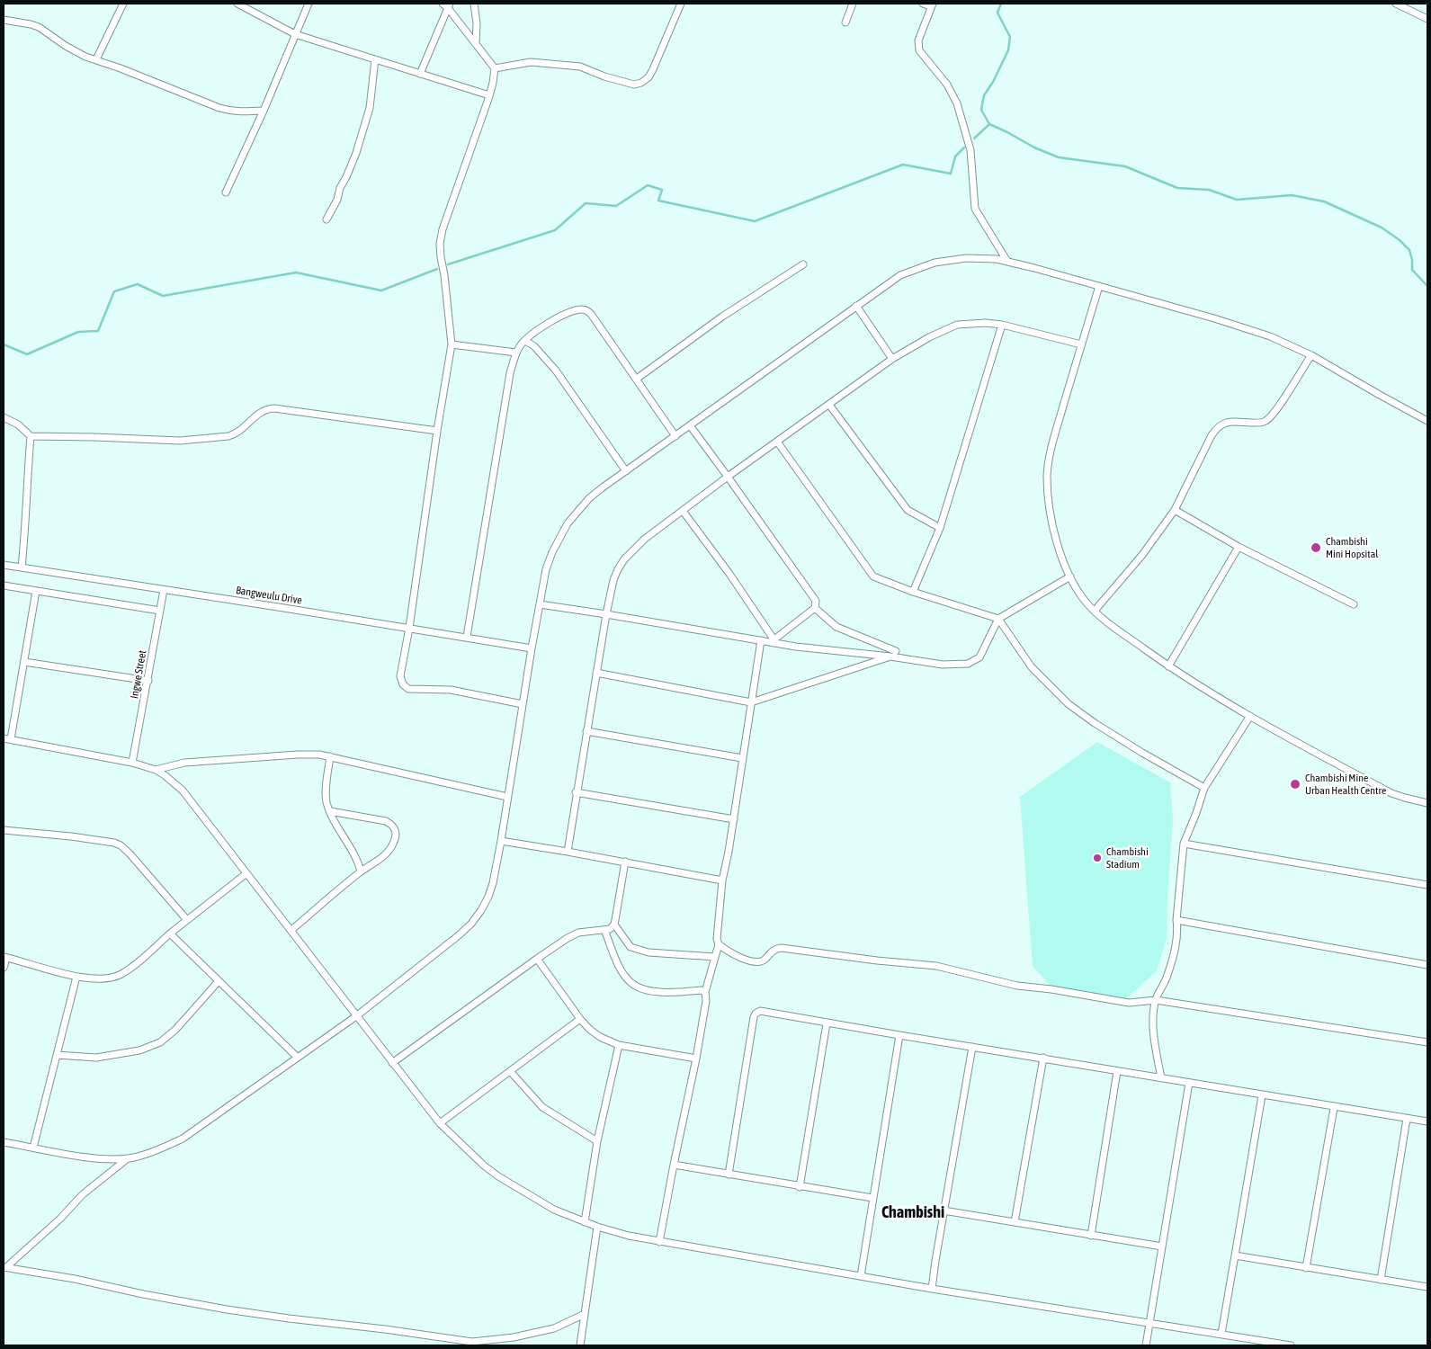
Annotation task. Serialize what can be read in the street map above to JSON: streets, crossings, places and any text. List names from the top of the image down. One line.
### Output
{"streets":{"street":["Bangweulu Drive","Ingwe Street"]},"crossings":[["Bangweulu Drive","Ingwe Street"]],"districts":["Chambishi"],"places":["Chambishi Mini Hopsital","Chambishi Mine Urban Health Centre","Chambishi Stadium"]}
